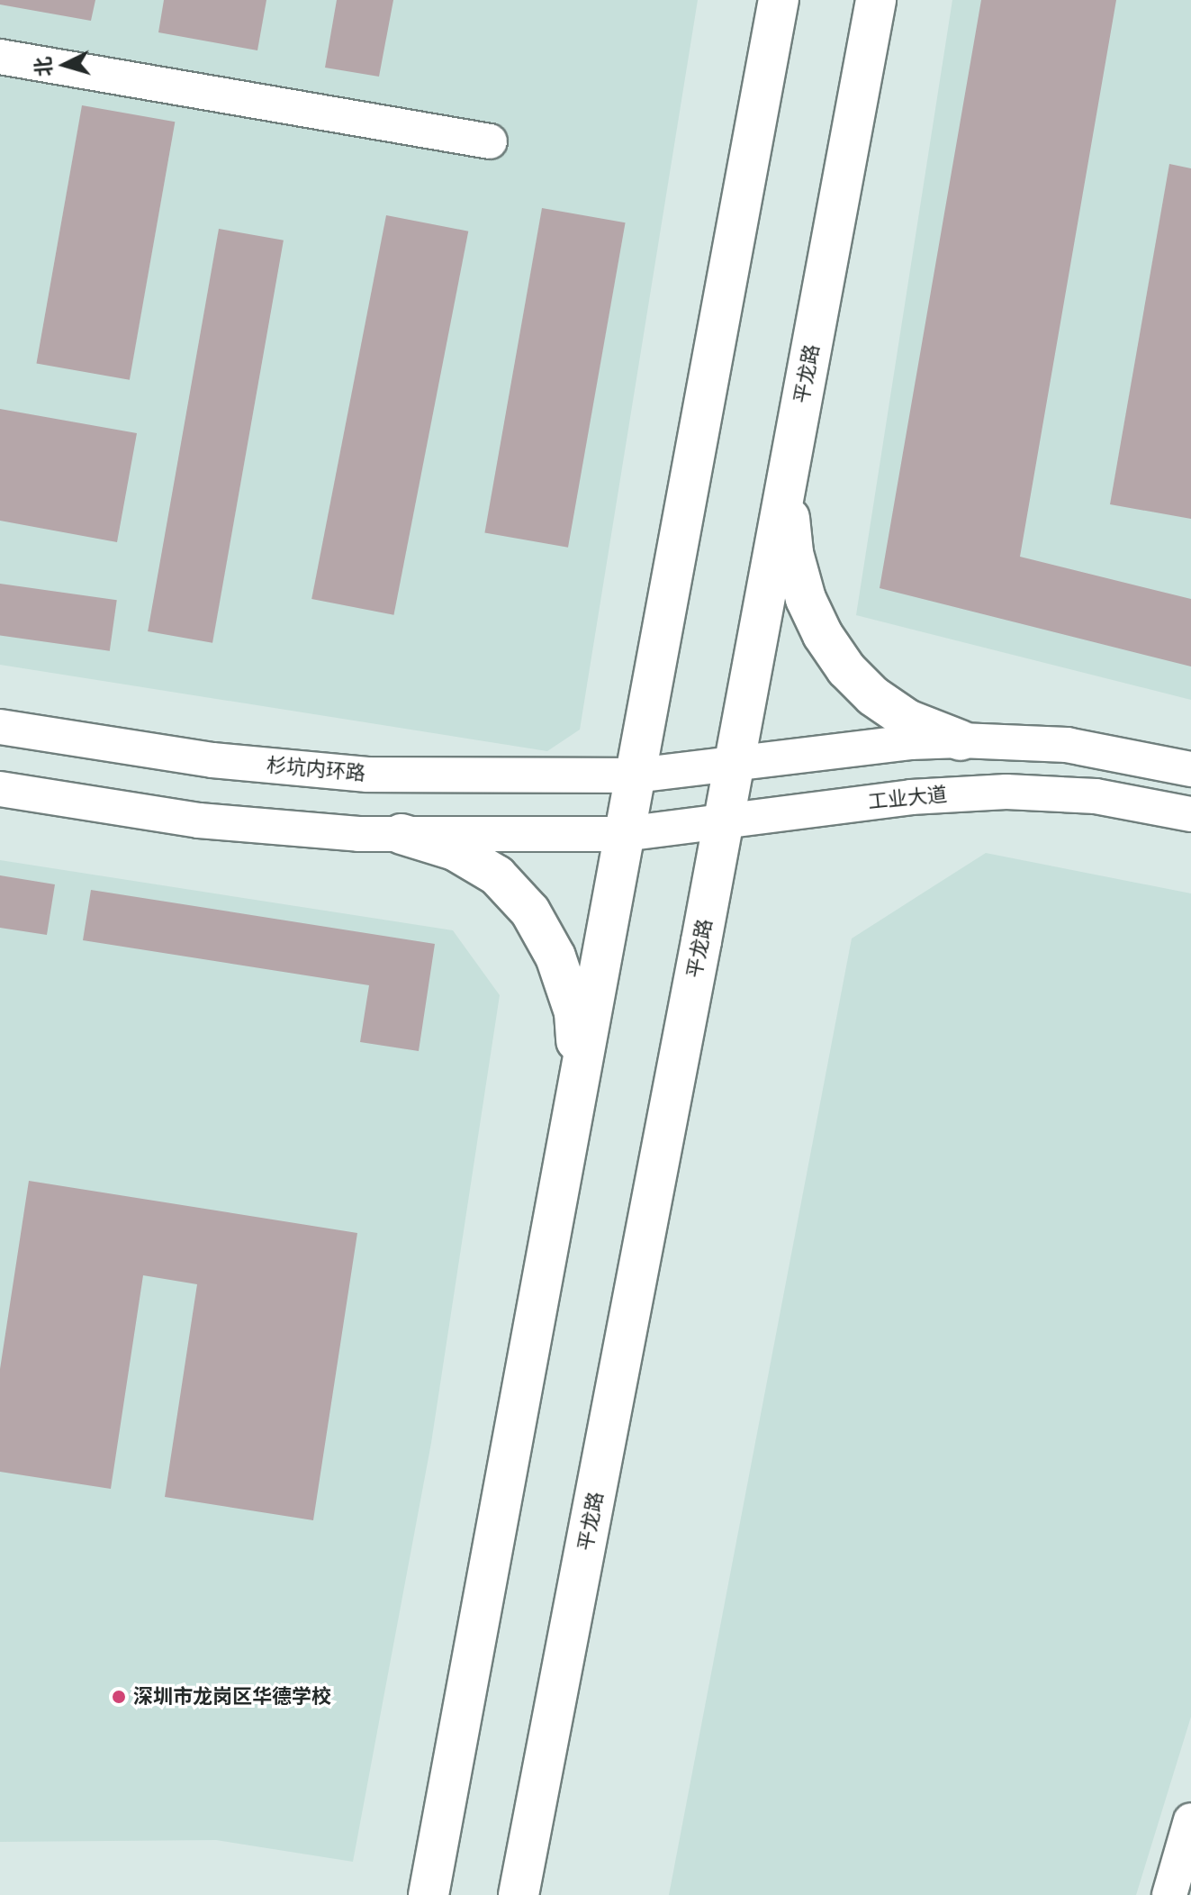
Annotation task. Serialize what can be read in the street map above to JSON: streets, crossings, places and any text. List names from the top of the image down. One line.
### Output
{"streets":{"main road":["平龙路"],"street":["杉坑内环路","工业大道"]},"crossings":[["平龙路","工业大道"]],"places":["深圳市龙岗区华德学校"],"north":"left"}
